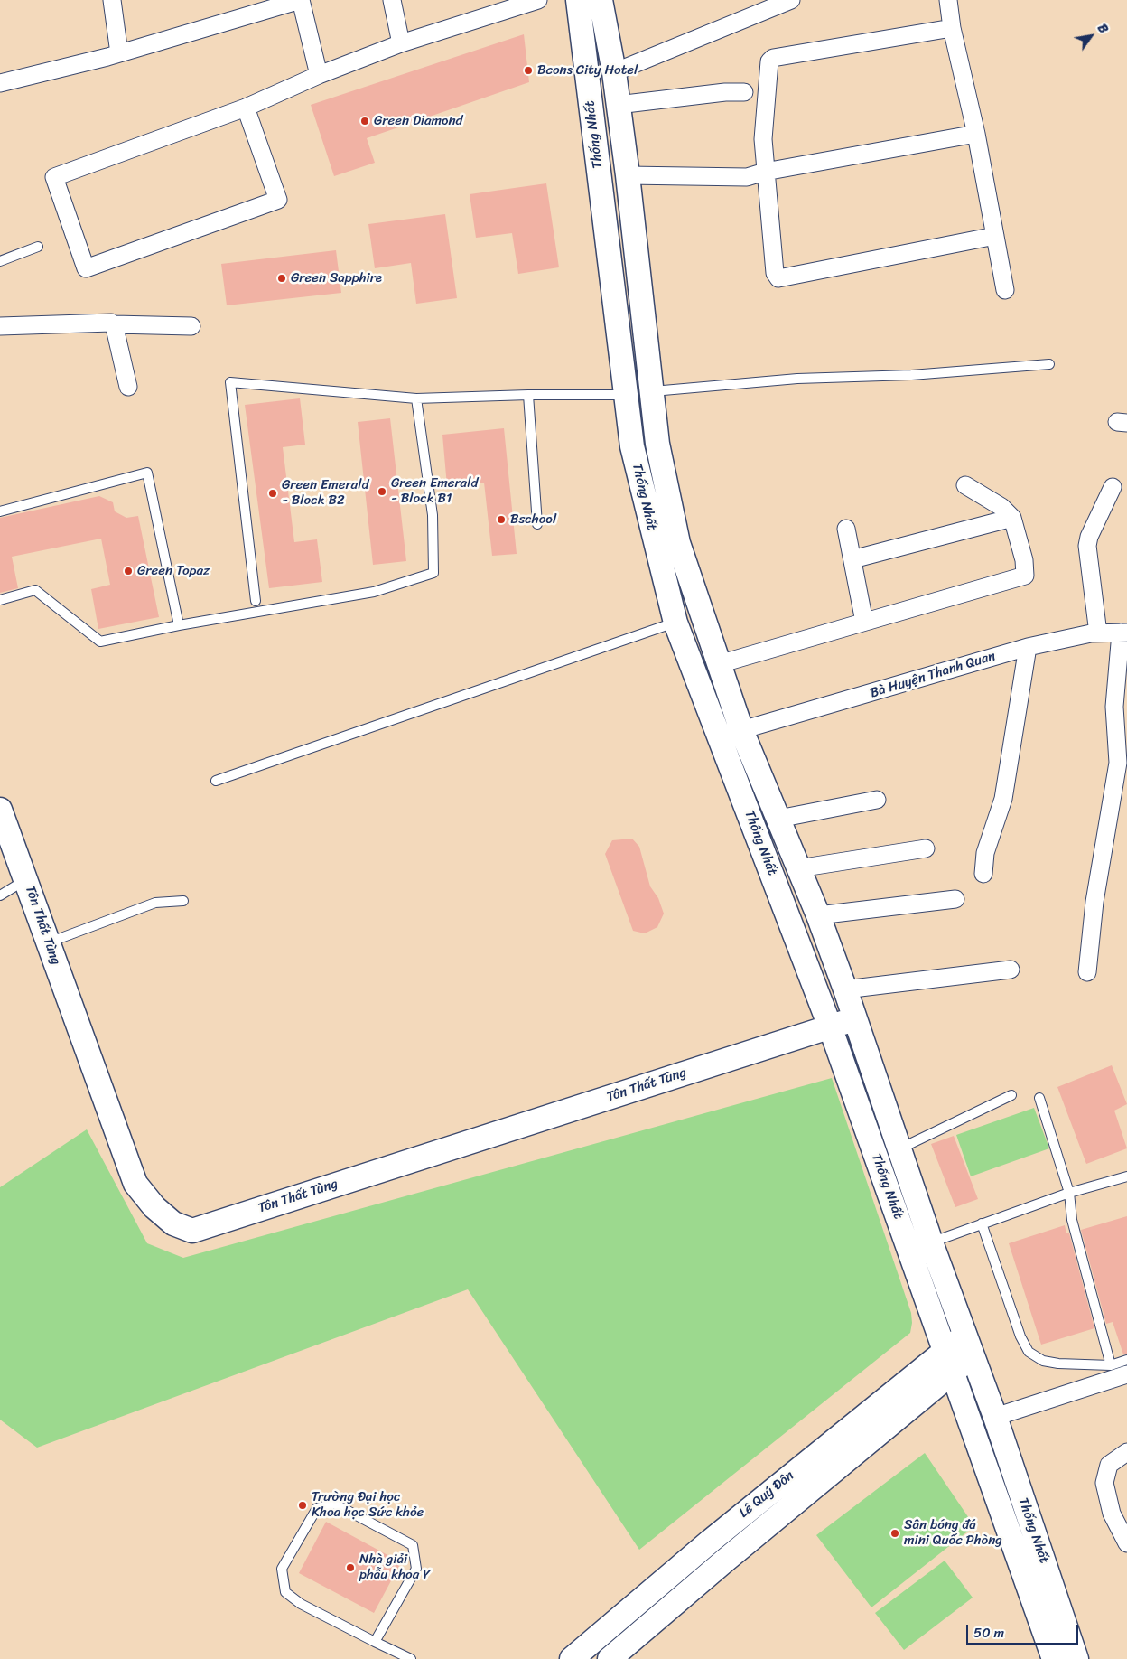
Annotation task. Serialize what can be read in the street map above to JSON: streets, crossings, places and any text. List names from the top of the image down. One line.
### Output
{"streets":{"main road":["Thống Nhất","Tôn Thất Tùng","Lê Quý Đôn"],"street":["Bà Huyện Thanh Quan"]},"crossings":[["Thống Nhất","Bà Huyện Thanh Quan"],["Thống Nhất","Tôn Thất Tùng"],["Thống Nhất","Lê Quý Đôn"]],"places":["Bcons City Hotel","Green Diamond","Green Sapphire","Green Emerald - Block B1","Green Emerald - Block B2","Bschool","Green Topaz","Trường Đại học Khoa học Sức khỏe","Sân bóng đá mini Quốc Phòng","Nhà giải phẫu khoa Y"],"scale_bar":"50 m","north":"top right"}
